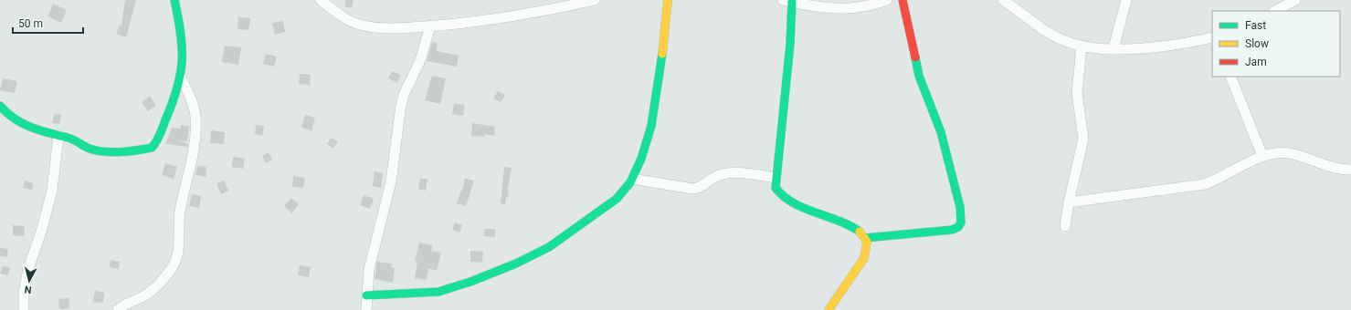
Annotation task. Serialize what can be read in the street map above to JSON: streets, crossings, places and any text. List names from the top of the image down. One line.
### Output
{"legend":["Fast","Slow","Jam"],"scale_bar":"50 m","north":"bottom"}
